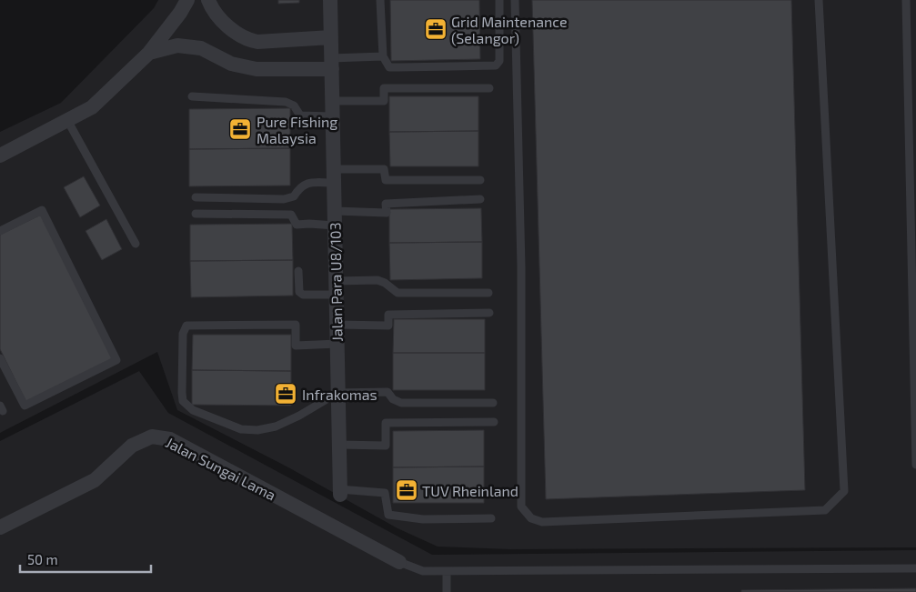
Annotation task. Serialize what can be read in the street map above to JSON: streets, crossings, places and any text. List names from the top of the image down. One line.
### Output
{"streets":{"street":["Jalan Para U8/103","Jalan Sungai Lama"]},"places":{"office":["Grid Maintenance (Selangor)","Pure Fishing Malaysia","Infrakomas","TUV Rheinland"]},"scale_bar":"50 m"}
